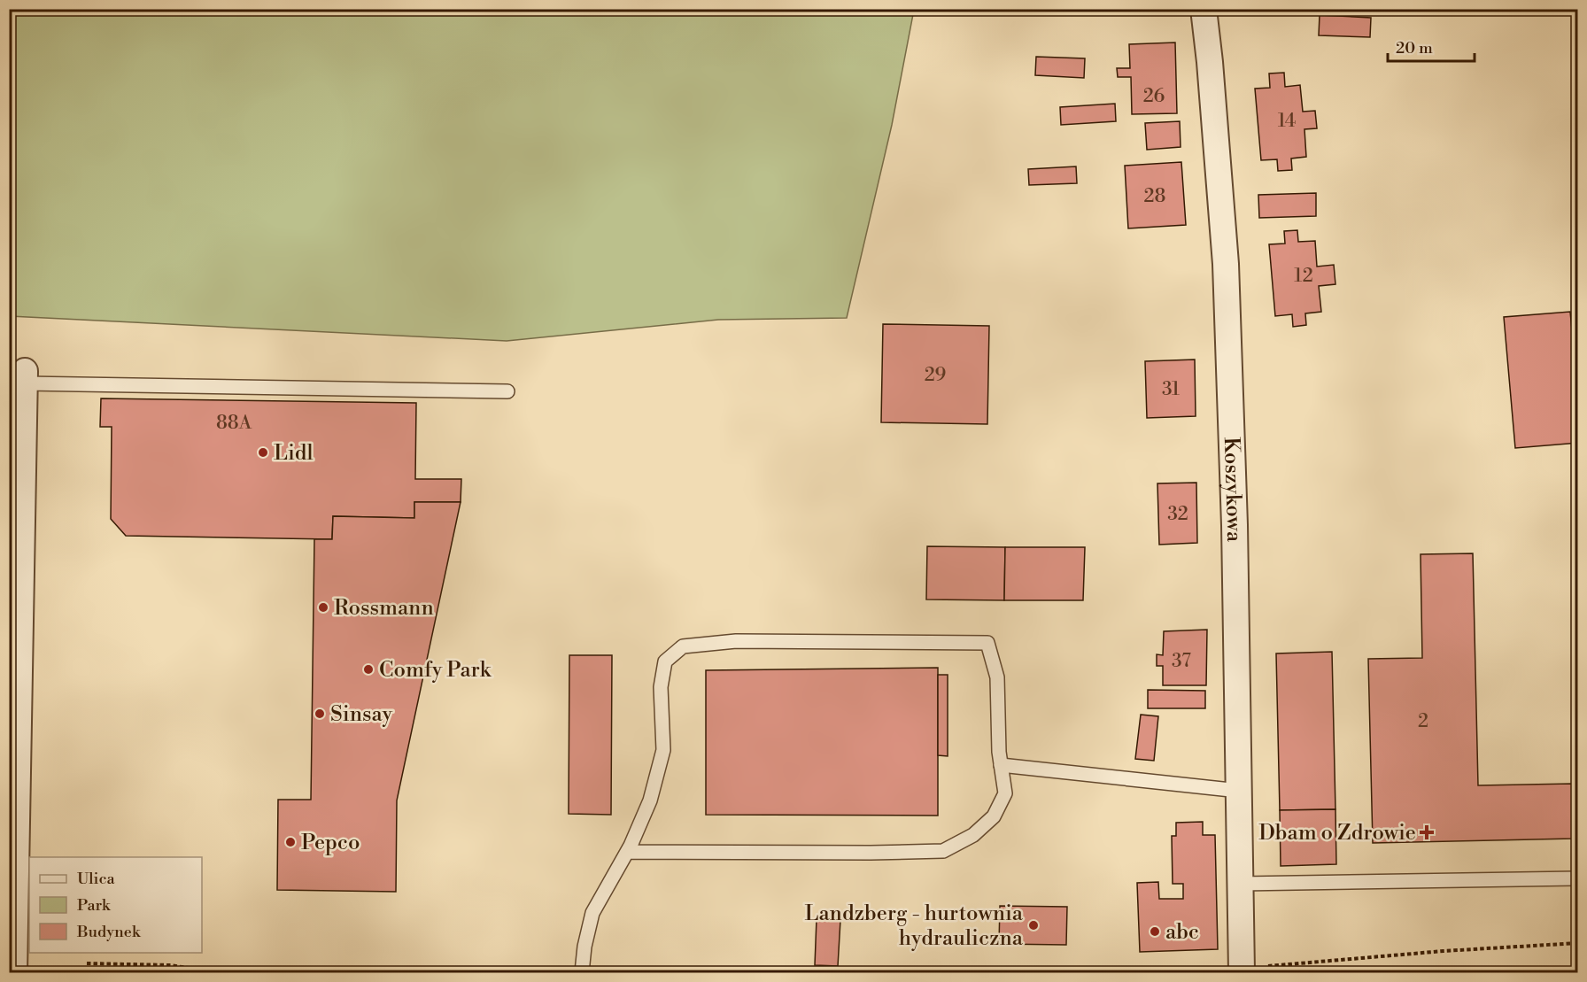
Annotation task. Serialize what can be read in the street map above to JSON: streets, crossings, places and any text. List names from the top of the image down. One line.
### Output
{"streets":{"street":["Koszykowa"]},"places":{"other":["Lidl","Rossmann","Comfy Park","Sinsay","Pepco","Landzberg - hurtownia hydrauliczna","abc"],"health":["Dbam o Zdrowie"]},"house_numbers":["26","14","28","12","29","31","88A","32","37","2"],"legend":["Ulica","Park","Budynek"],"scale_bar":"20 m"}
